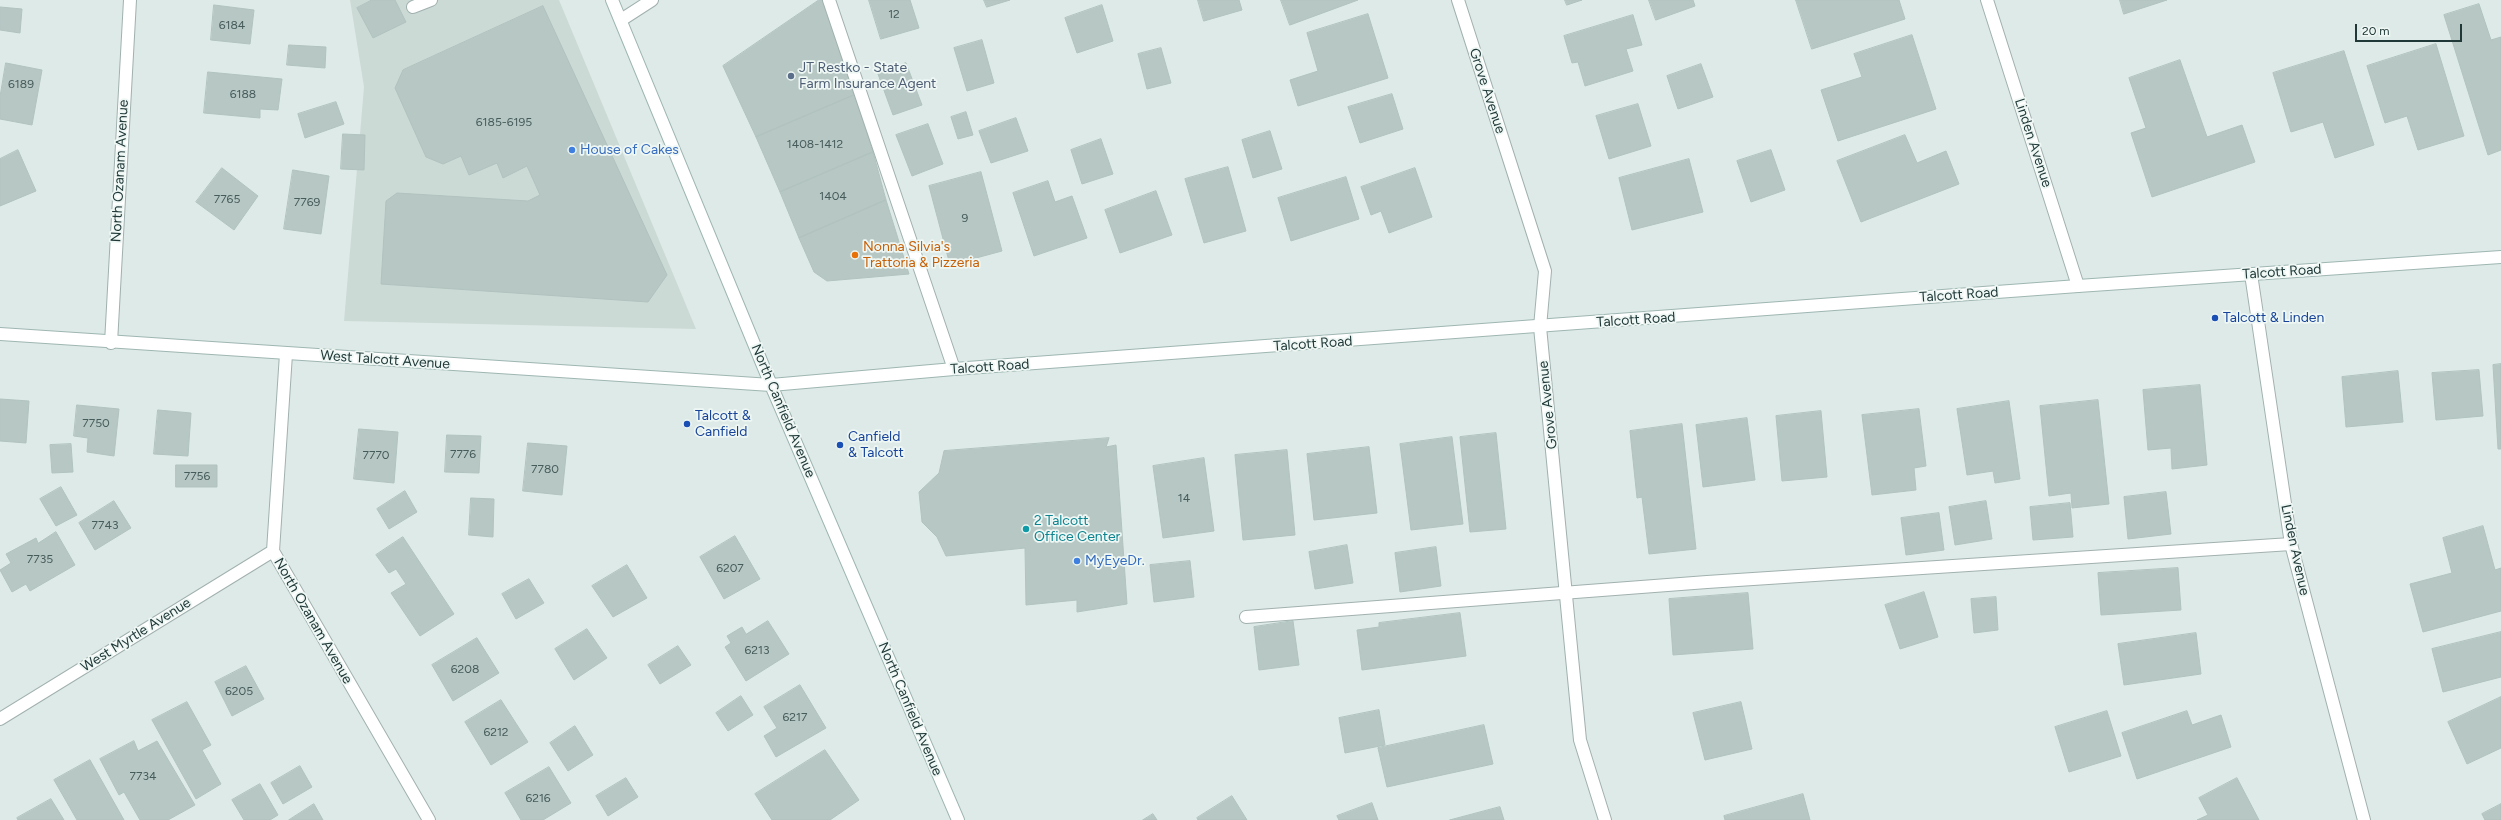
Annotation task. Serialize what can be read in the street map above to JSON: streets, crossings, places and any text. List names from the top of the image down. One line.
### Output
{"streets":{"street":["Grove Avenue","Linden Avenue","North Ozanam Avenue","Talcott Road","West Talcott Avenue","North Canfield Avenue","West Myrtle Avenue"]},"crossings":[["Grove Avenue","Talcott Road"],["Linden Avenue","Talcott Road"],["North Ozanam Avenue","West Talcott Avenue"],["North Ozanam Avenue","West Myrtle Avenue"],["Talcott Road","West Talcott Avenue"],["Talcott Road","North Canfield Avenue"],["West Talcott Avenue","North Canfield Avenue"]],"places":["JT Restko - State Farm Insurance Agent","House of Cakes","Nonna Silvia's Trattoria & Pizzeria","Talcott & Linden","Talcott & Canfield","Canfield & Talcott","2 Talcott Office Center","MyEyeDr."],"house_numbers":["12","6184","6189","6188","6185-6195","1408-1412","1404","7765","7769","9","7750","7776","7770","7780","7756","14","7743","7735","6207","6213","6208","6205","6217","6212","7734","6216"],"scale_bar":"20 m"}
